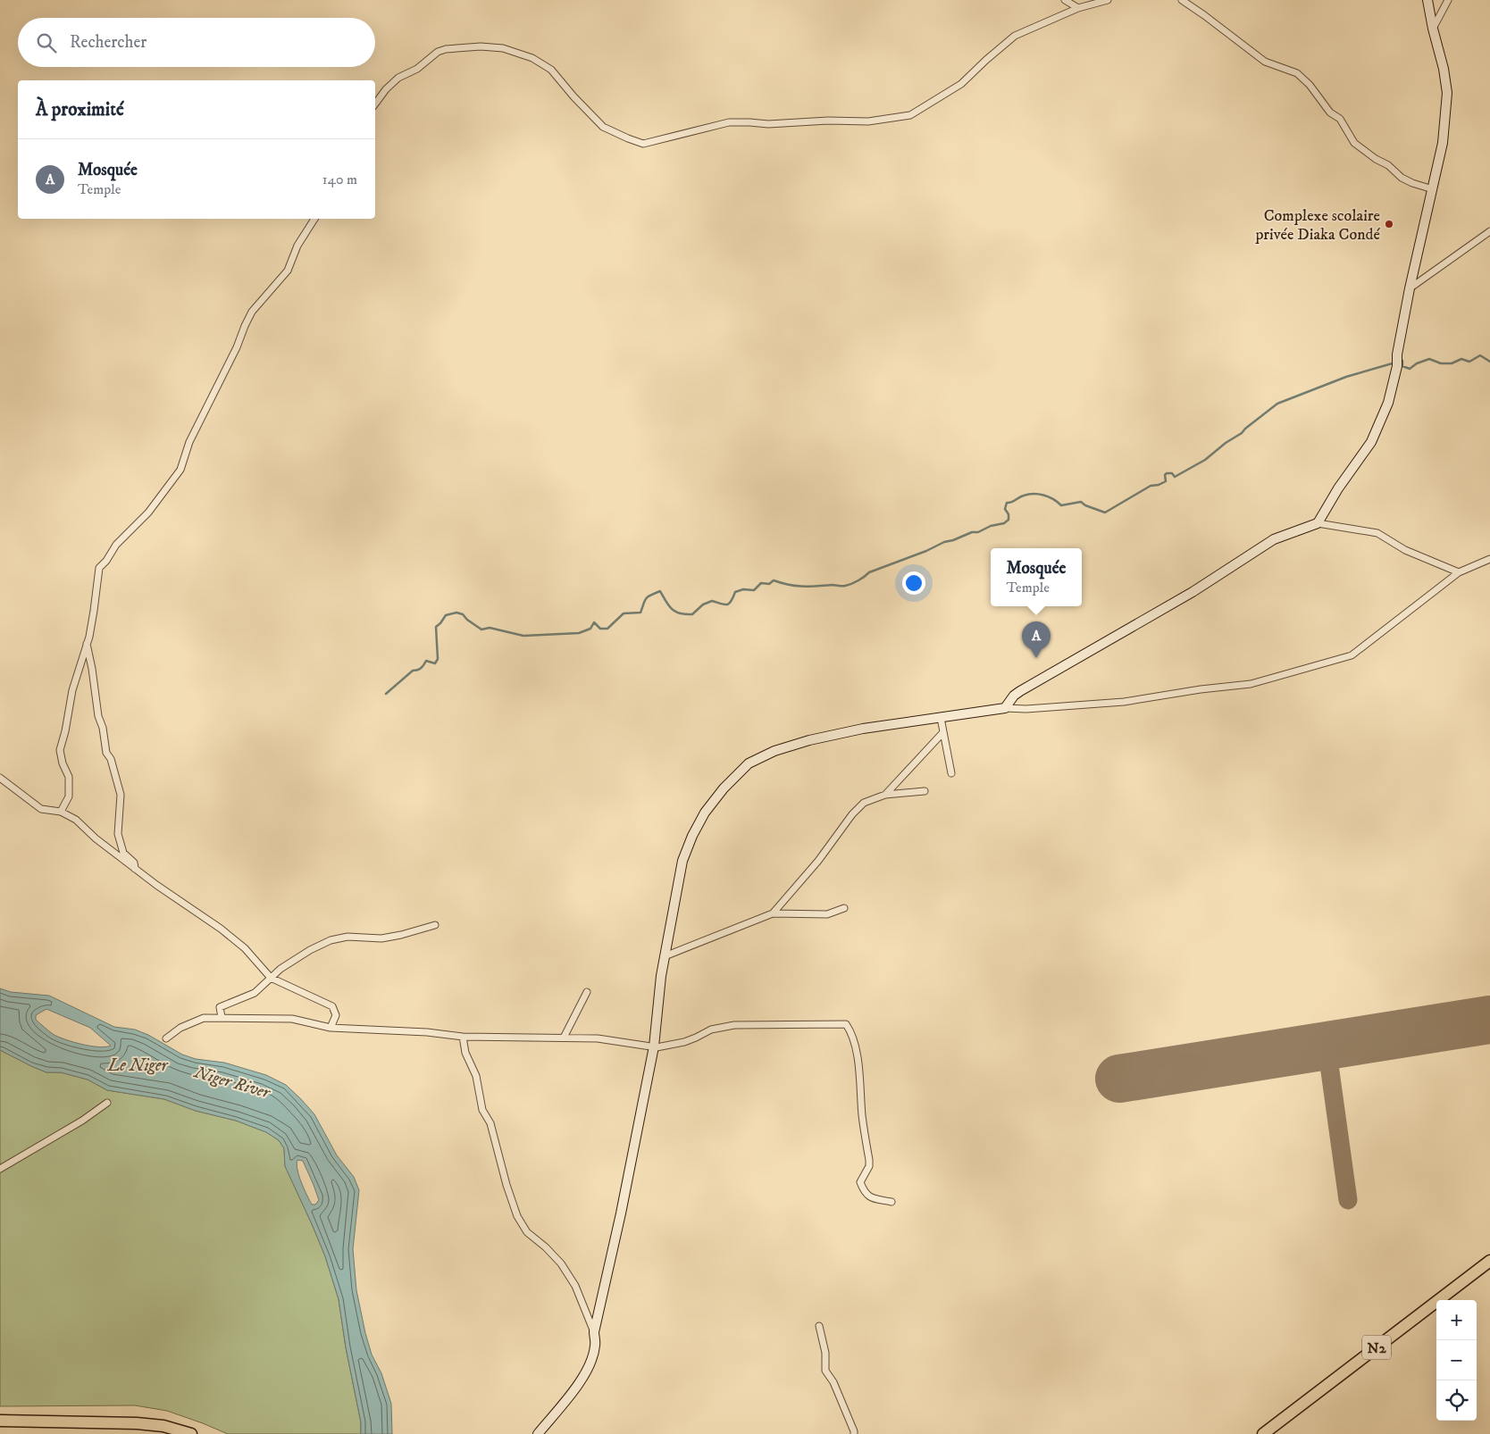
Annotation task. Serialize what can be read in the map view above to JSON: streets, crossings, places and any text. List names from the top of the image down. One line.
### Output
{"streets":{"highway":["N2"]},"water":["Le Niger","Niger River"],"places":["Complexe scolaire privée Diaka Condé"],"page":{"search":"Rechercher","heading":"À proximité","list":[{"mark":"A","name":"Mosquée","note":"Temple","value":"140 m"}],"popup":["Mosquée","Temple"],"pins":"A","map_buttons":["+","−"]}}
